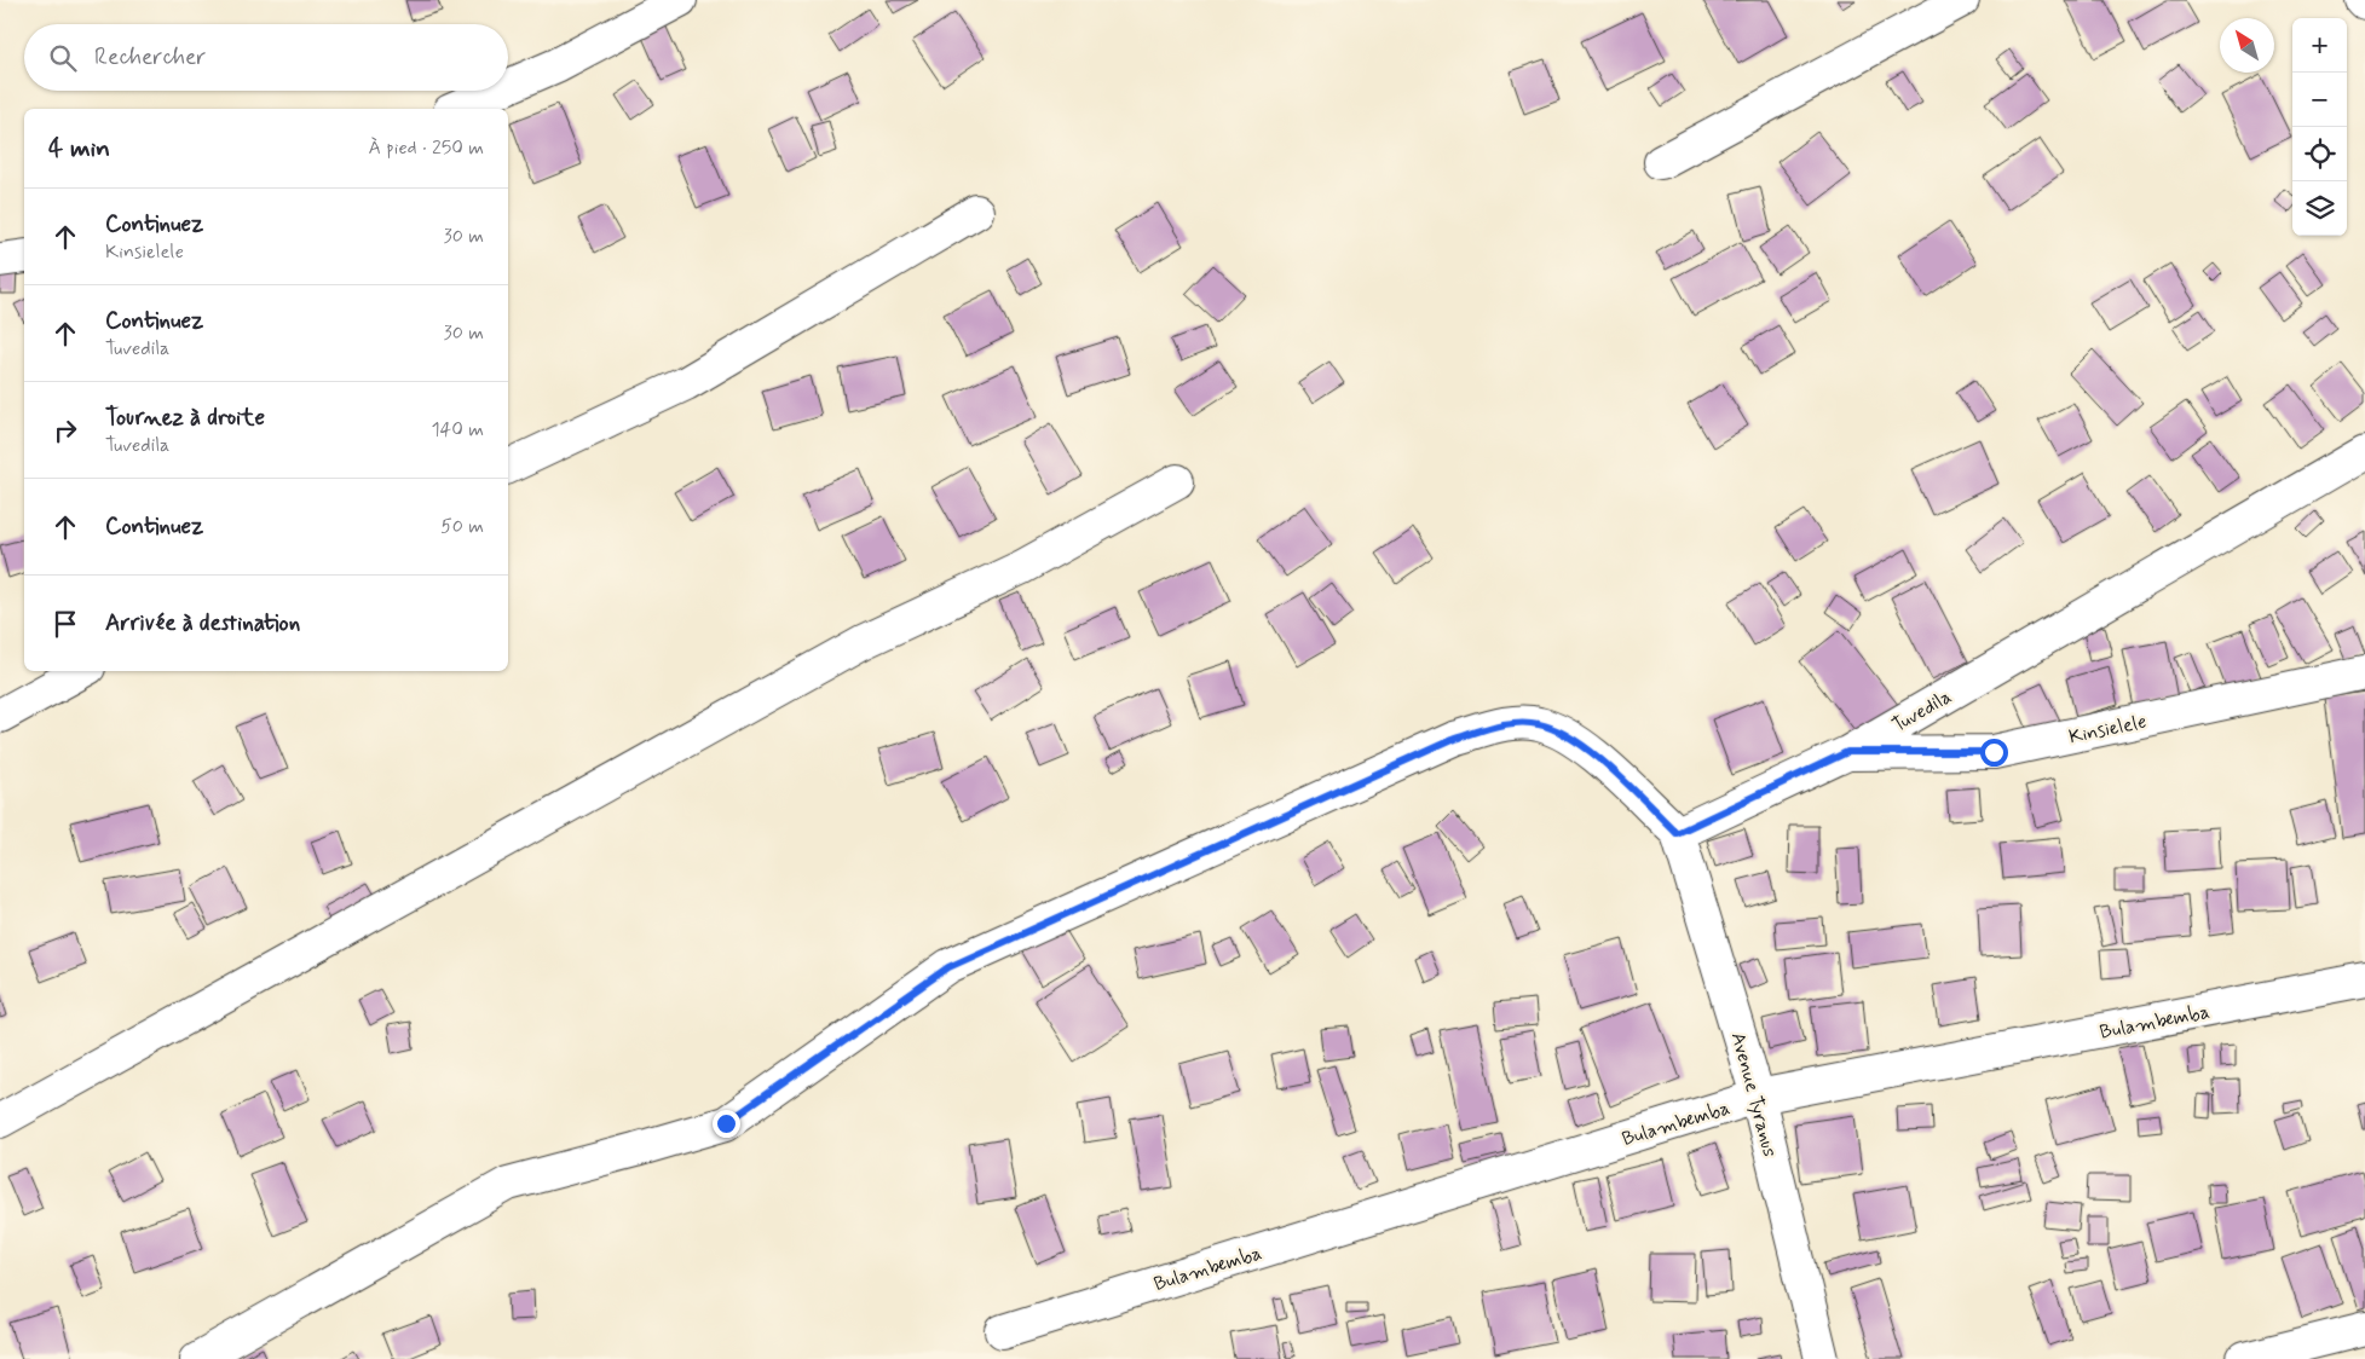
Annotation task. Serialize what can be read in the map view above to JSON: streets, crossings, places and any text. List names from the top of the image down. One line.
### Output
{"streets":{"street":["Tuvedila","Kinsielele","Bulambemba","Avenue Tyranus"]},"crossings":[["Tuvedila","Kinsielele"],["Tuvedila","Avenue Tyranus"],["Bulambemba","Avenue Tyranus"]],"north":"top left","page":{"map_buttons":["+","−"],"search":"Rechercher","heading":["4 min","À pied · 250 m"],"list":[["Continuez","Kinsielele","30 m"],["Continuez","Tuvedila","30 m"],["Tournez à droite","Tuvedila","140 m"],["Continuez","50 m"],"Arrivée à destination"]}}
